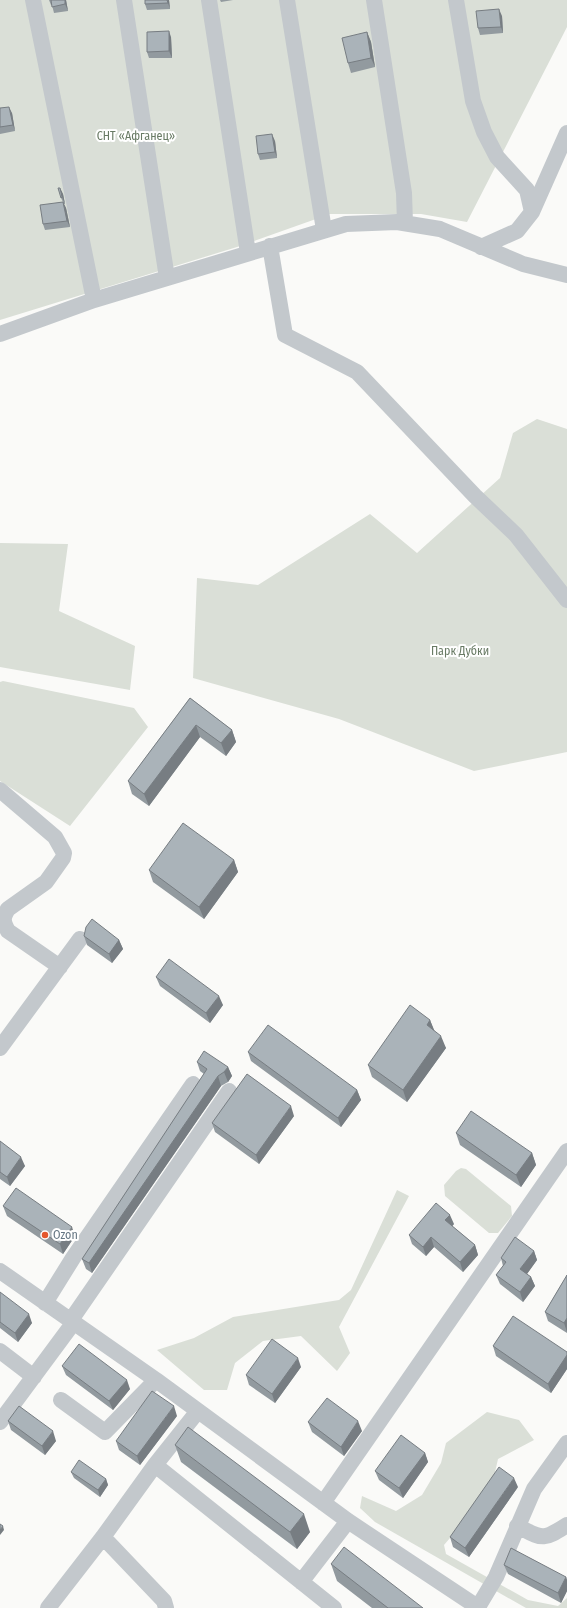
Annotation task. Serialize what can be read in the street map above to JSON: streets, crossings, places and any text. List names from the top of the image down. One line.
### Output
{"parks":["СНТ «Афганец»","Парк Дубки"],"places":["Ozon"]}
